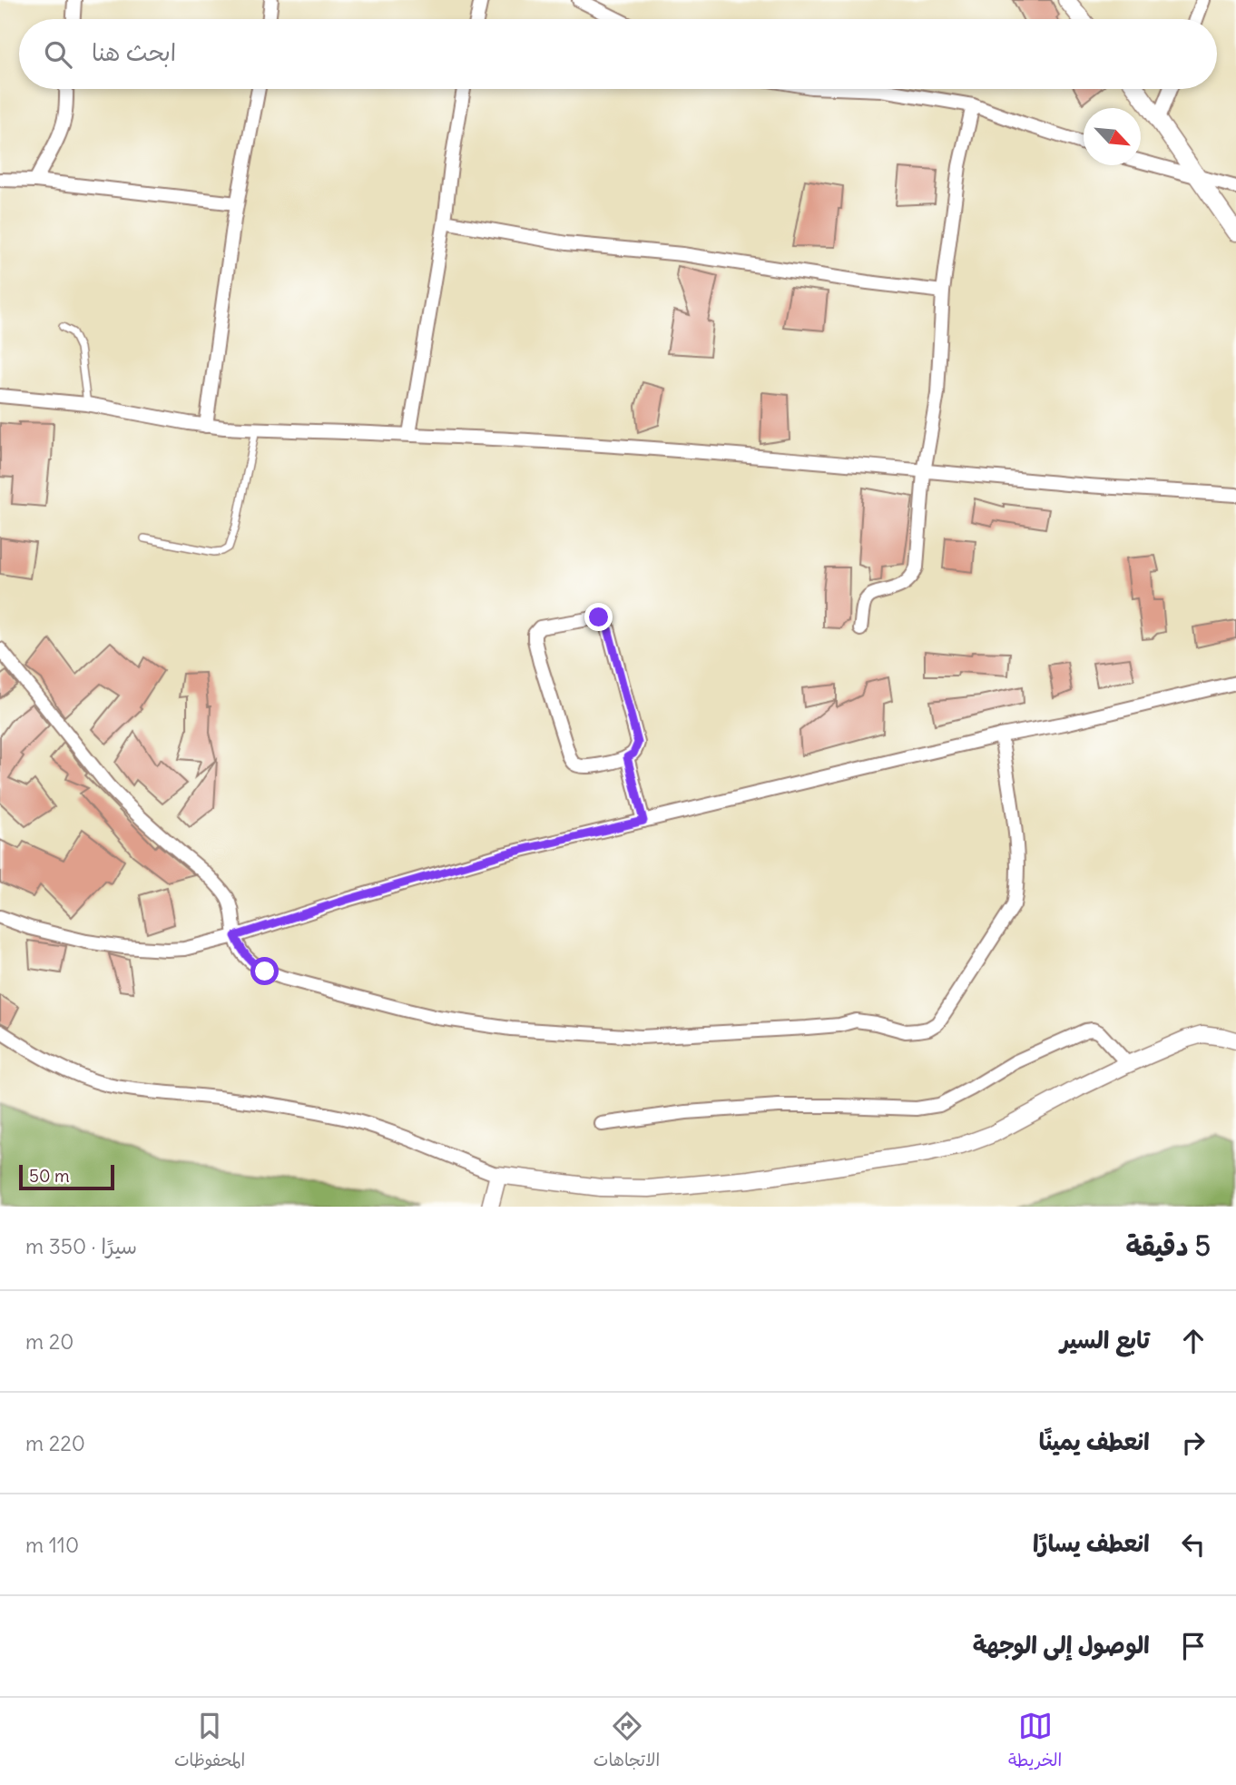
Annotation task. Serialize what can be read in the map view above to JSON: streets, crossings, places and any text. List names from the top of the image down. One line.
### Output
{"scale_bar":"50 m","north":"bottom right","page":{"search":"ابحث هنا","scale":"50 m","heading":["5 دقيقة","سيرًا · 350 m"],"list":[["تابع السير","20 m"],["انعطف يمينًا","220 m"],["انعطف يسارًا","110 m"],"الوصول إلى الوجهة"],"nav":["الخريطة","الاتجاهات","المحفوظات"]}}
